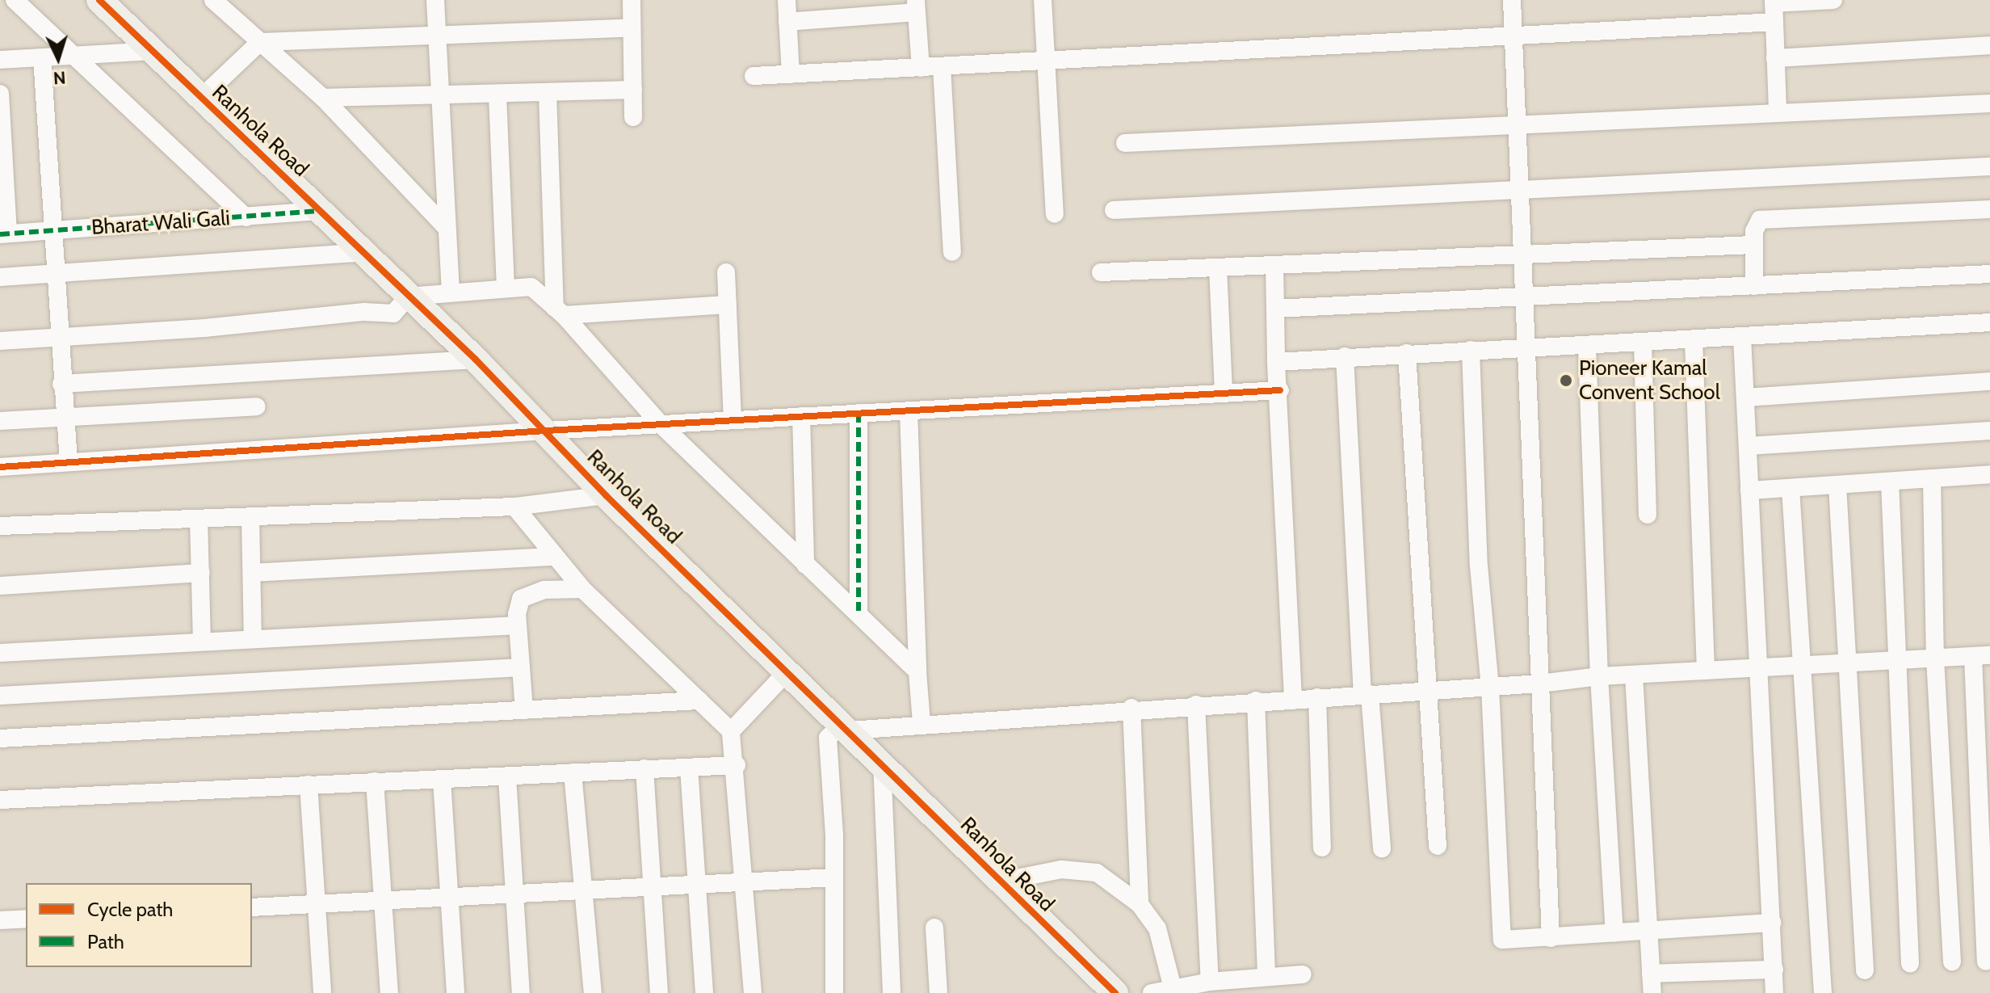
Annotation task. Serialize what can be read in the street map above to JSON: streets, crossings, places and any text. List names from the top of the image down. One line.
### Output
{"streets":{"street":["Ranhola Road","Bharat Wali Gali"]},"crossings":[["Ranhola Road","Bharat Wali Gali"]],"places":["Pioneer Kamal Convent School"],"legend":["Cycle path","Path"],"north":"bottom"}
